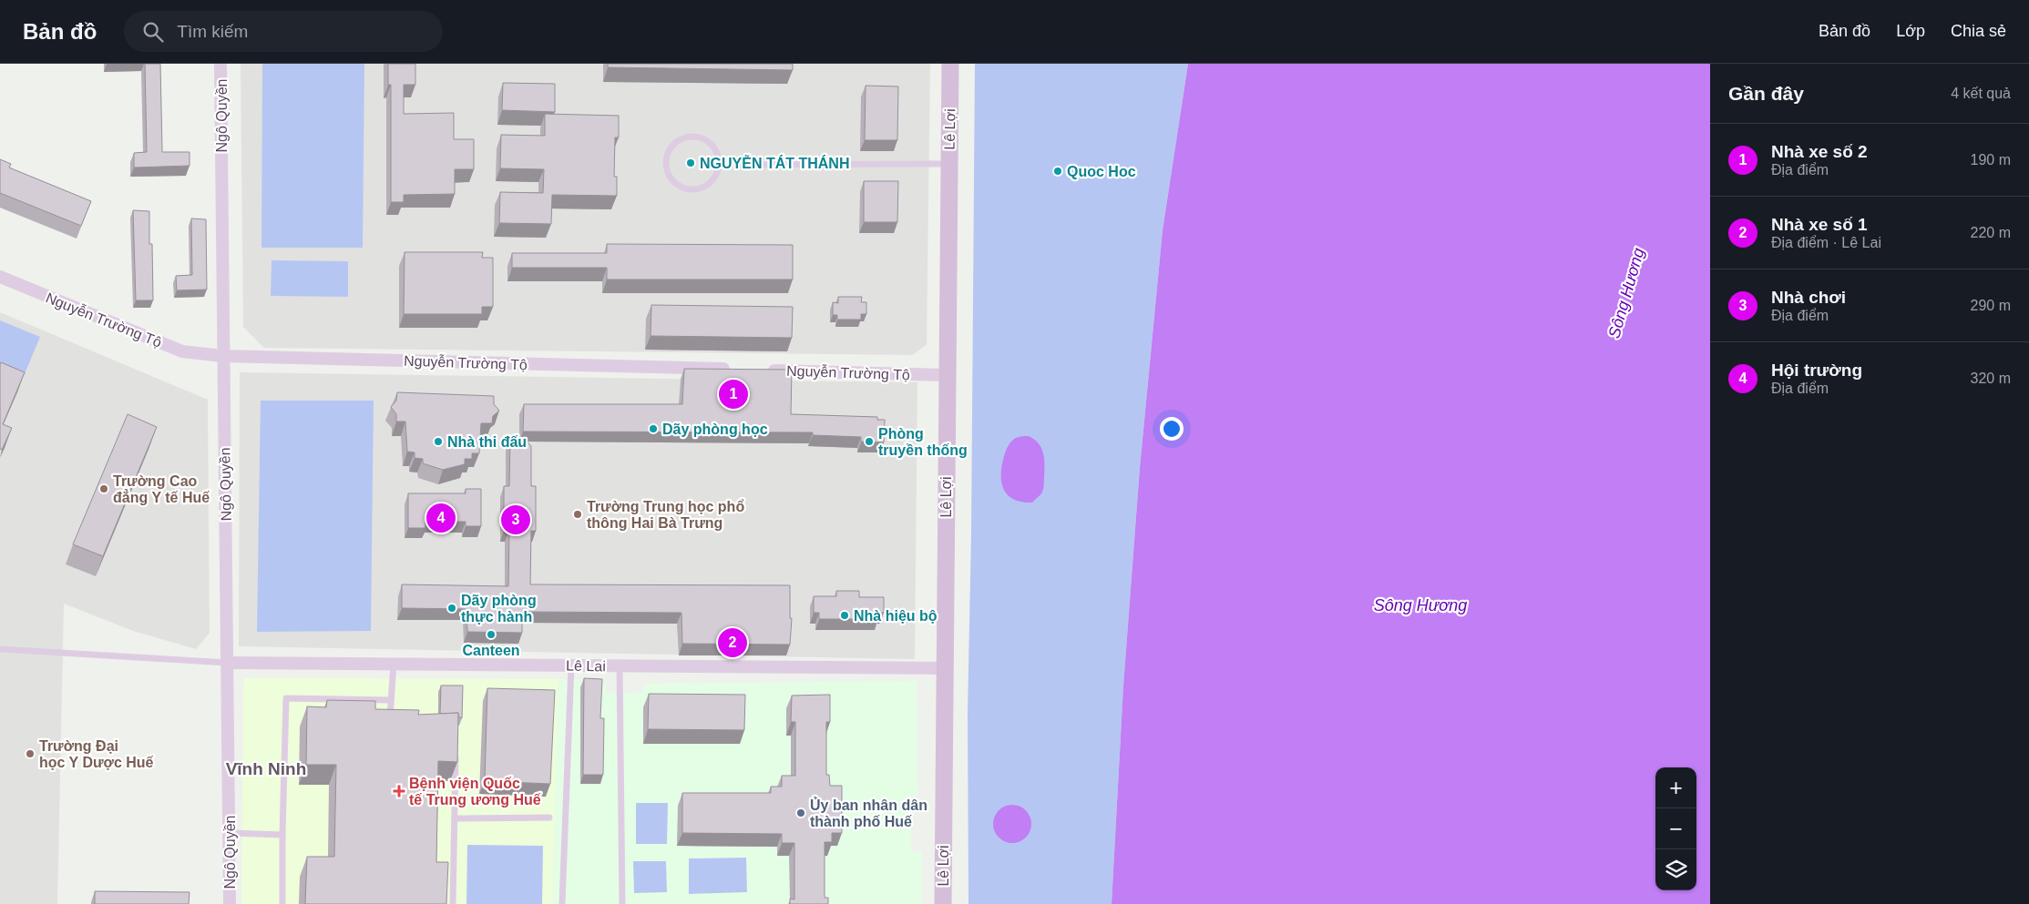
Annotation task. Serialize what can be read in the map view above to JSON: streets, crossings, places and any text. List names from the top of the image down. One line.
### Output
{"streets":{"main road":["Lê Lợi"],"street":["Ngô Quyền","Nguyễn Trường Tộ","Lê Lai"]},"crossings":[["Ngô Quyền","Nguyễn Trường Tộ"],["Ngô Quyền","Lê Lai"],["Lê Lợi","Nguyễn Trường Tộ"],["Lê Lợi","Lê Lai"]],"districts":["Vĩnh Ninh"],"water":["Sông Hương"],"places":{"other":["NGUYỄN TÁT THÁNH","Quoc Hoc","Dãy phòng học","Nhà thi đấu","Phòng truyền thống","Trường Cao đẳng Y tế Huế","Trường Trung học phổ thông Hai Bà Trưng","Dãy phòng thực hành","Nhà hiệu bộ","Canteen","Trường Đại học Y Dược Huế","Ủy ban nhân dân thành phố Huế"],"health":["Bệnh viện Quốc tế Trung ương Huế"]},"page":{"header":"Bản đồ","search":"Tìm kiếm","nav":["Bản đồ","Lớp","Chia sẻ"],"heading":["Gần đây","4 kết quả"],"list":[{"mark":"1","name":"Nhà xe số 2","note":"Địa điểm","value":"190 m"},{"mark":"2","name":"Nhà xe số 1","note":"Địa điểm · Lê Lai","value":"220 m"},{"mark":"3","name":"Nhà chơi","note":"Địa điểm","value":"290 m"},{"mark":"4","name":"Hội trường","note":"Địa điểm","value":"320 m"}],"pins":["1","4","3","2"],"map_buttons":["+","−"]}}
